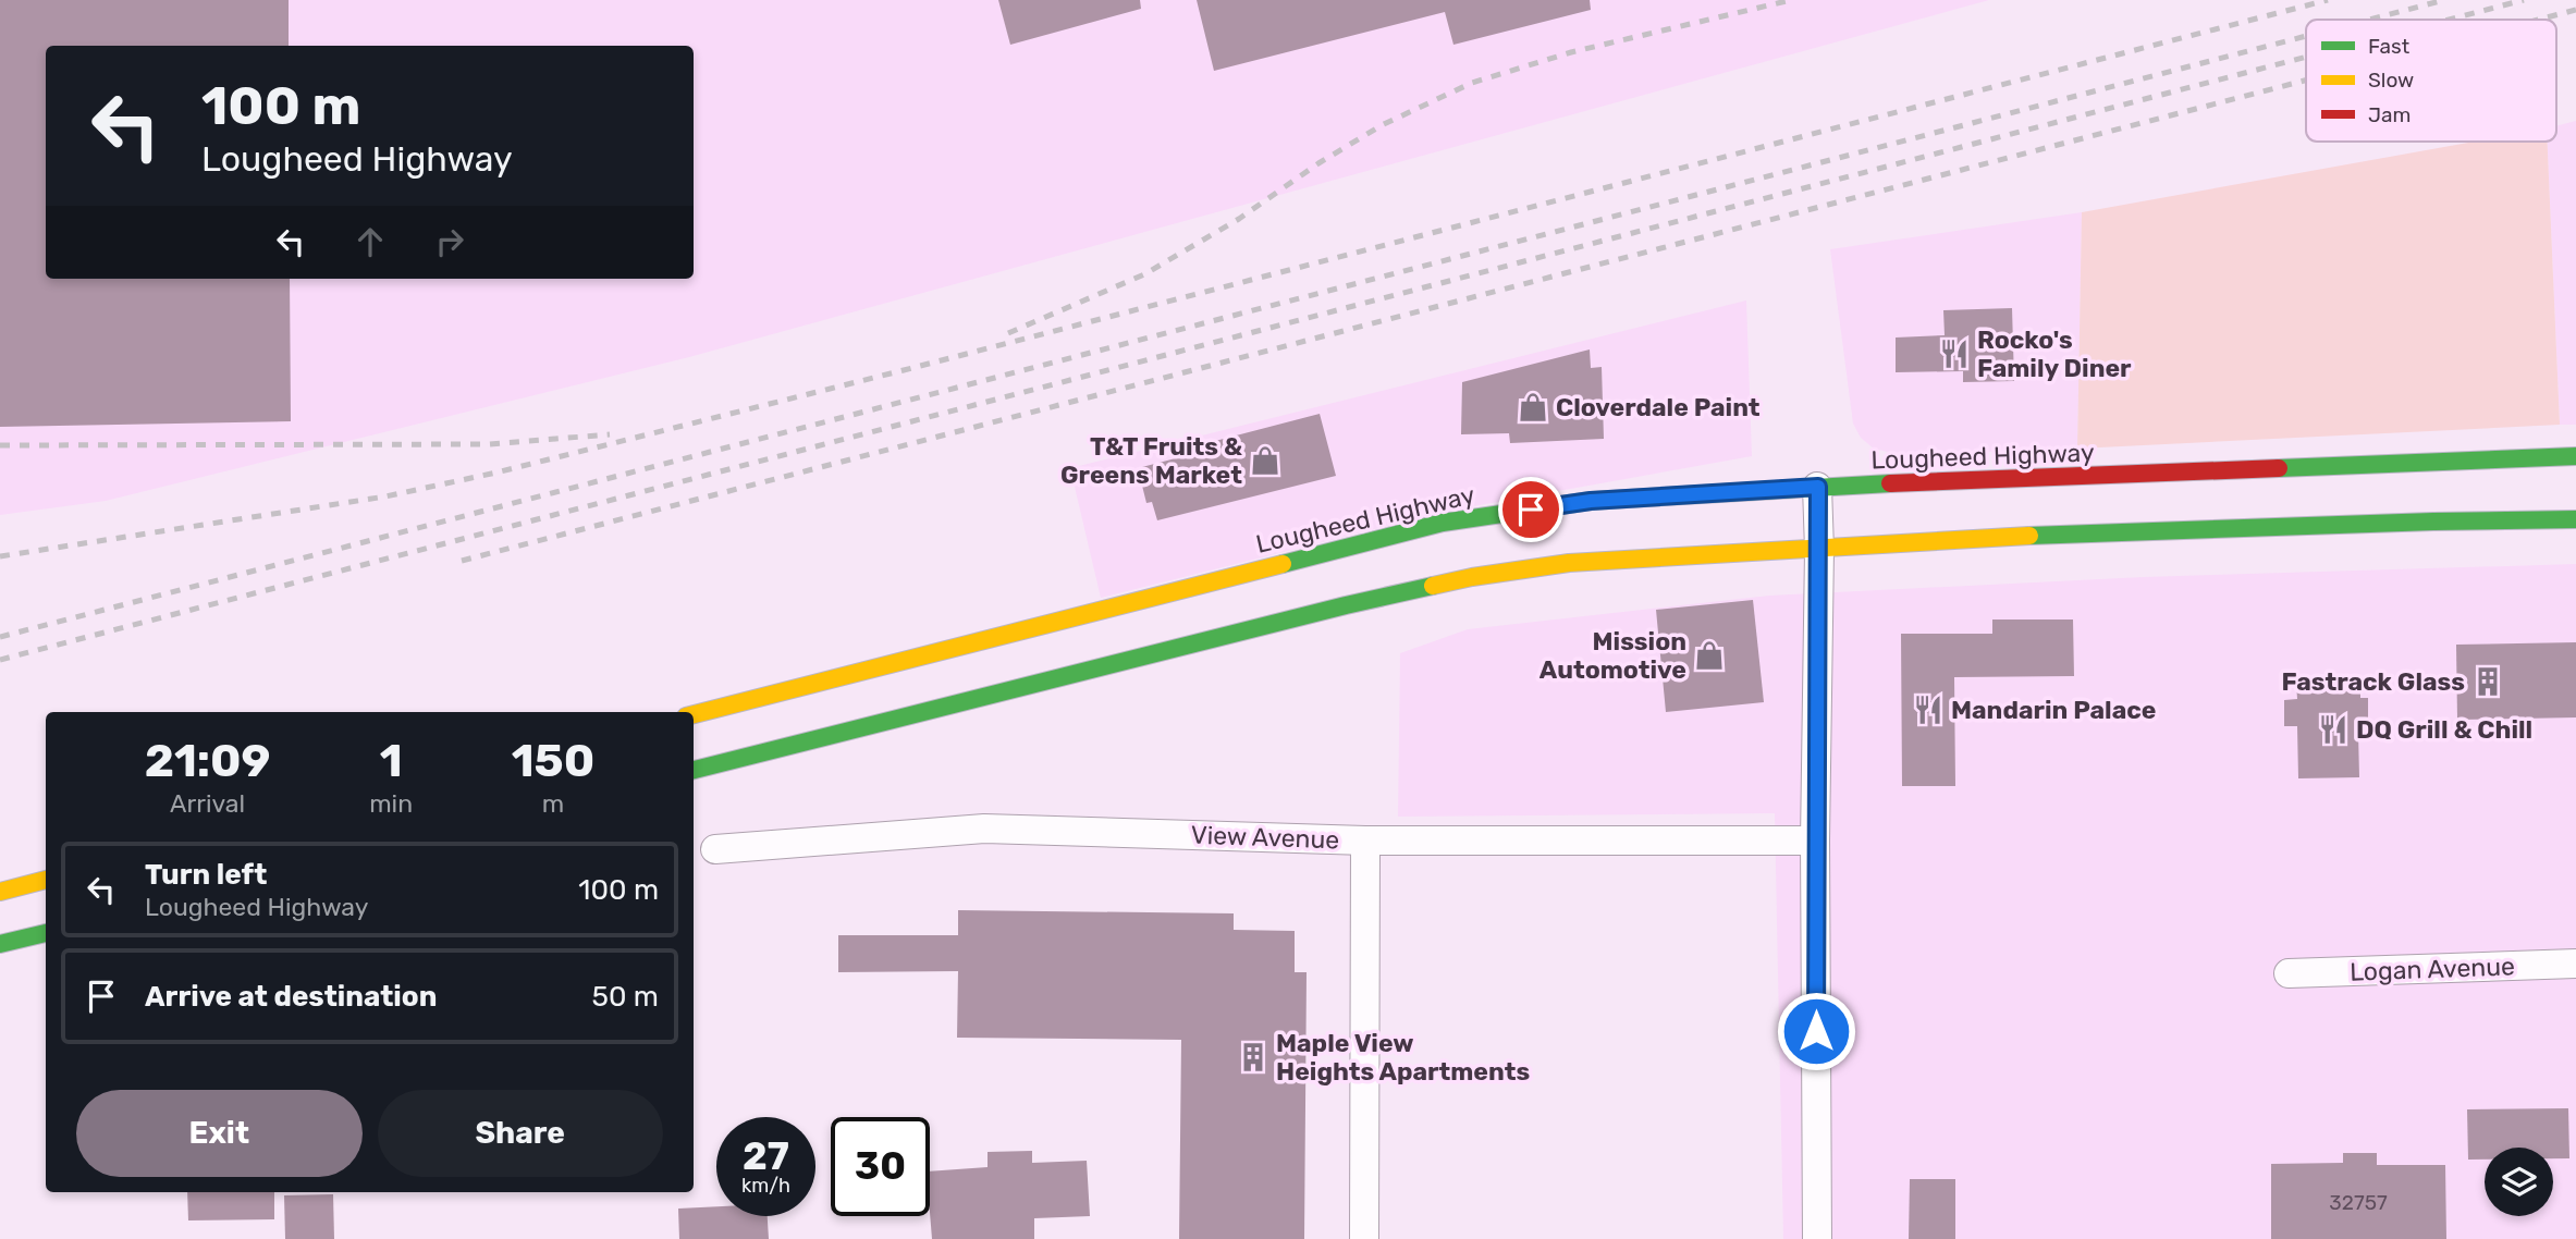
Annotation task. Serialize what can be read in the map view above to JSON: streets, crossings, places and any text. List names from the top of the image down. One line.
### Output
{"streets":{"main road":["Lougheed Highway"],"street":["View Avenue","Logan Avenue"]},"places":{"restaurant":["Rocko's Family Diner","Mandarin Palace","DQ Grill & Chill"],"shop":["Cloverdale Paint","T&T Fruits & Greens Market","Mission Automotive"],"building":["Fastrack Glass","Maple View Heights Apartments"]},"house_numbers":["32757"],"legend":["Fast","Slow","Jam"],"page":{"turn":["100 m","Lougheed Highway"],"eta":["21:09","Arrival","1","min","150","m"],"list":[{"name":"Turn left","note":"Lougheed Highway","value":"100 m"},{"name":"Arrive at destination","value":"50 m"}],"buttons":["Exit","Share"],"speed":"27 km/h","limit":"30"}}
